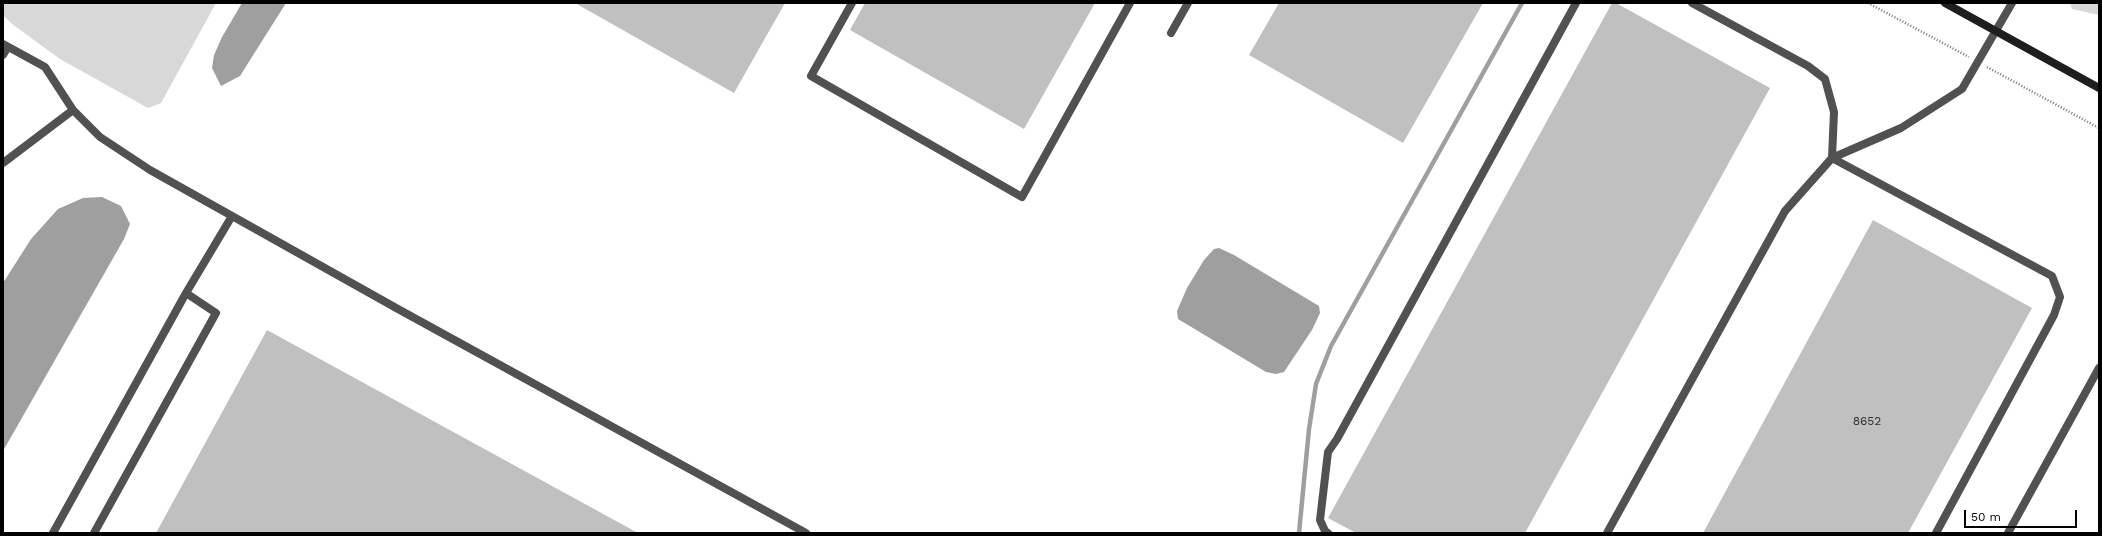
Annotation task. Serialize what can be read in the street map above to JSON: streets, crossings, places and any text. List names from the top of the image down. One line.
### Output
{"house_numbers":["8652"],"scale_bar":"50 m"}
